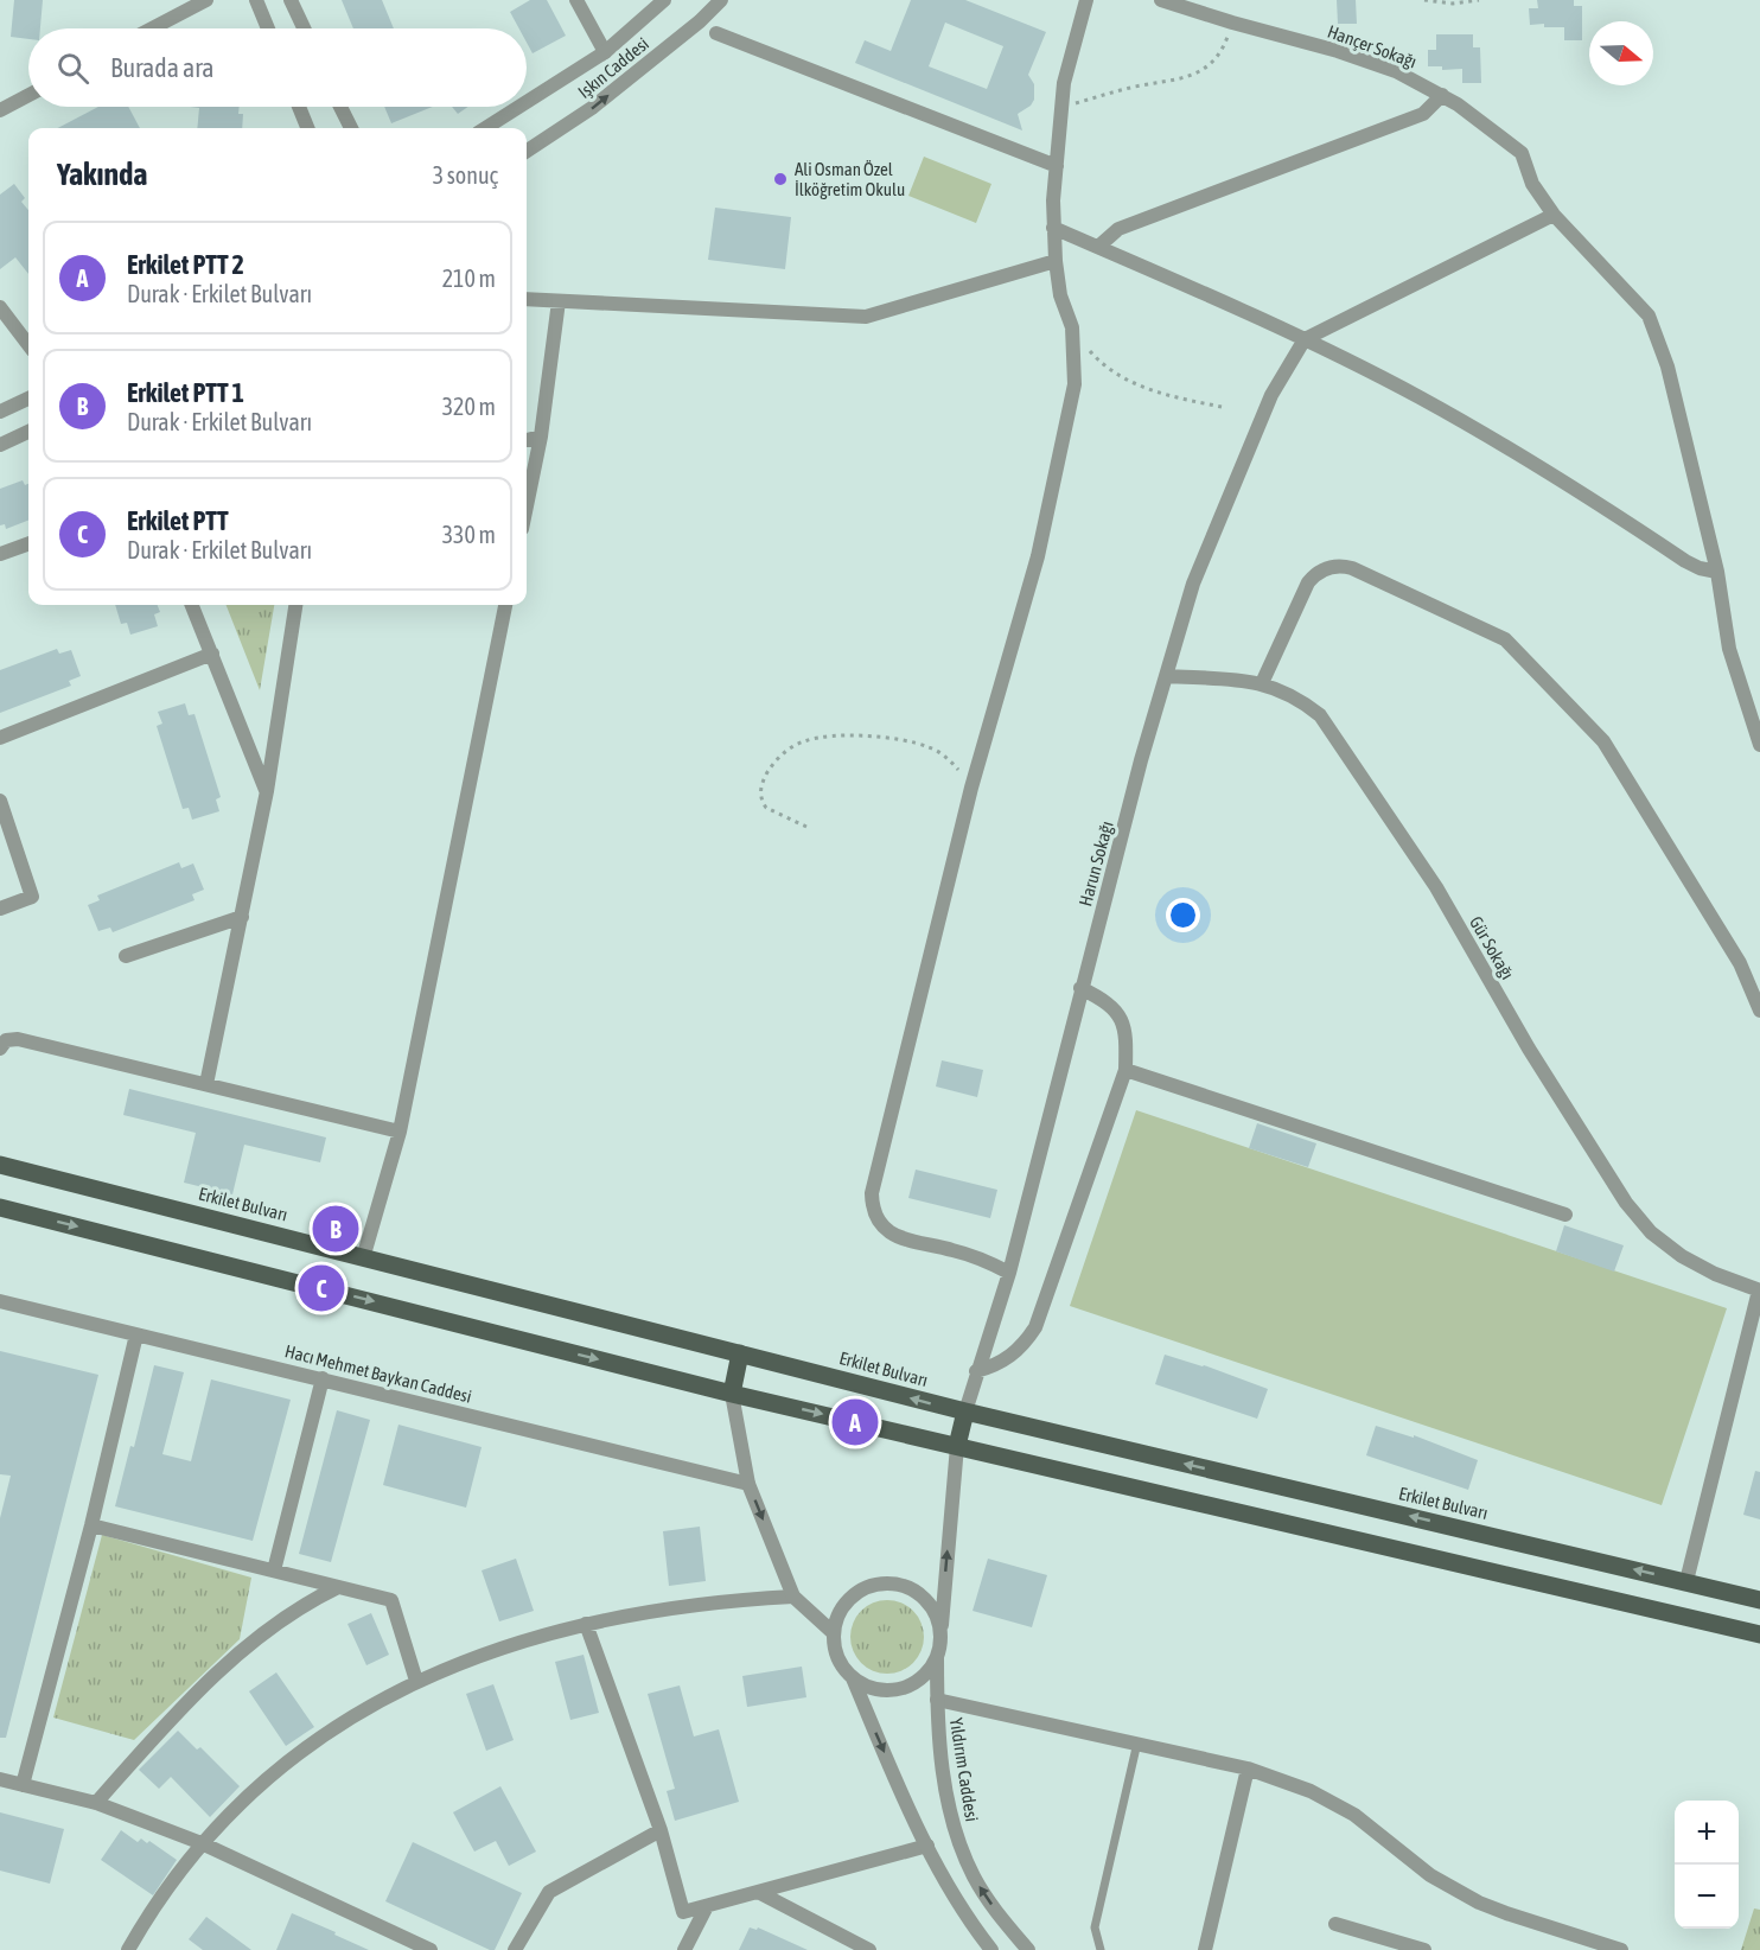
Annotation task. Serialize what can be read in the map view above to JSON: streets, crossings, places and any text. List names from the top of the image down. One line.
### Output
{"streets":{"main road":["Erkilet Bulvarı"],"street":["Hançer Sokağı","Işkın Caddesi","Harun Sokağı","Gür Sokağı","Hacı Mehmet Baykan Caddesi","Yıldırım Caddesi"]},"crossings":[["Harun Sokağı","Gür Sokağı"],["Harun Sokağı","Erkilet Bulvarı"]],"places":["Ali Osman Özel İlköğretim Okulu"],"north":"right","page":{"search":"Burada ara","heading":["Yakında","3 sonuç"],"list":[{"mark":"A","name":"Erkilet PTT 2","note":"Durak · Erkilet Bulvarı","value":"210 m"},{"mark":"B","name":"Erkilet PTT 1","note":"Durak · Erkilet Bulvarı","value":"320 m"},{"mark":"C","name":"Erkilet PTT","note":"Durak · Erkilet Bulvarı","value":"330 m"}],"pins":["B","C","A"],"map_buttons":["+","−"]}}
